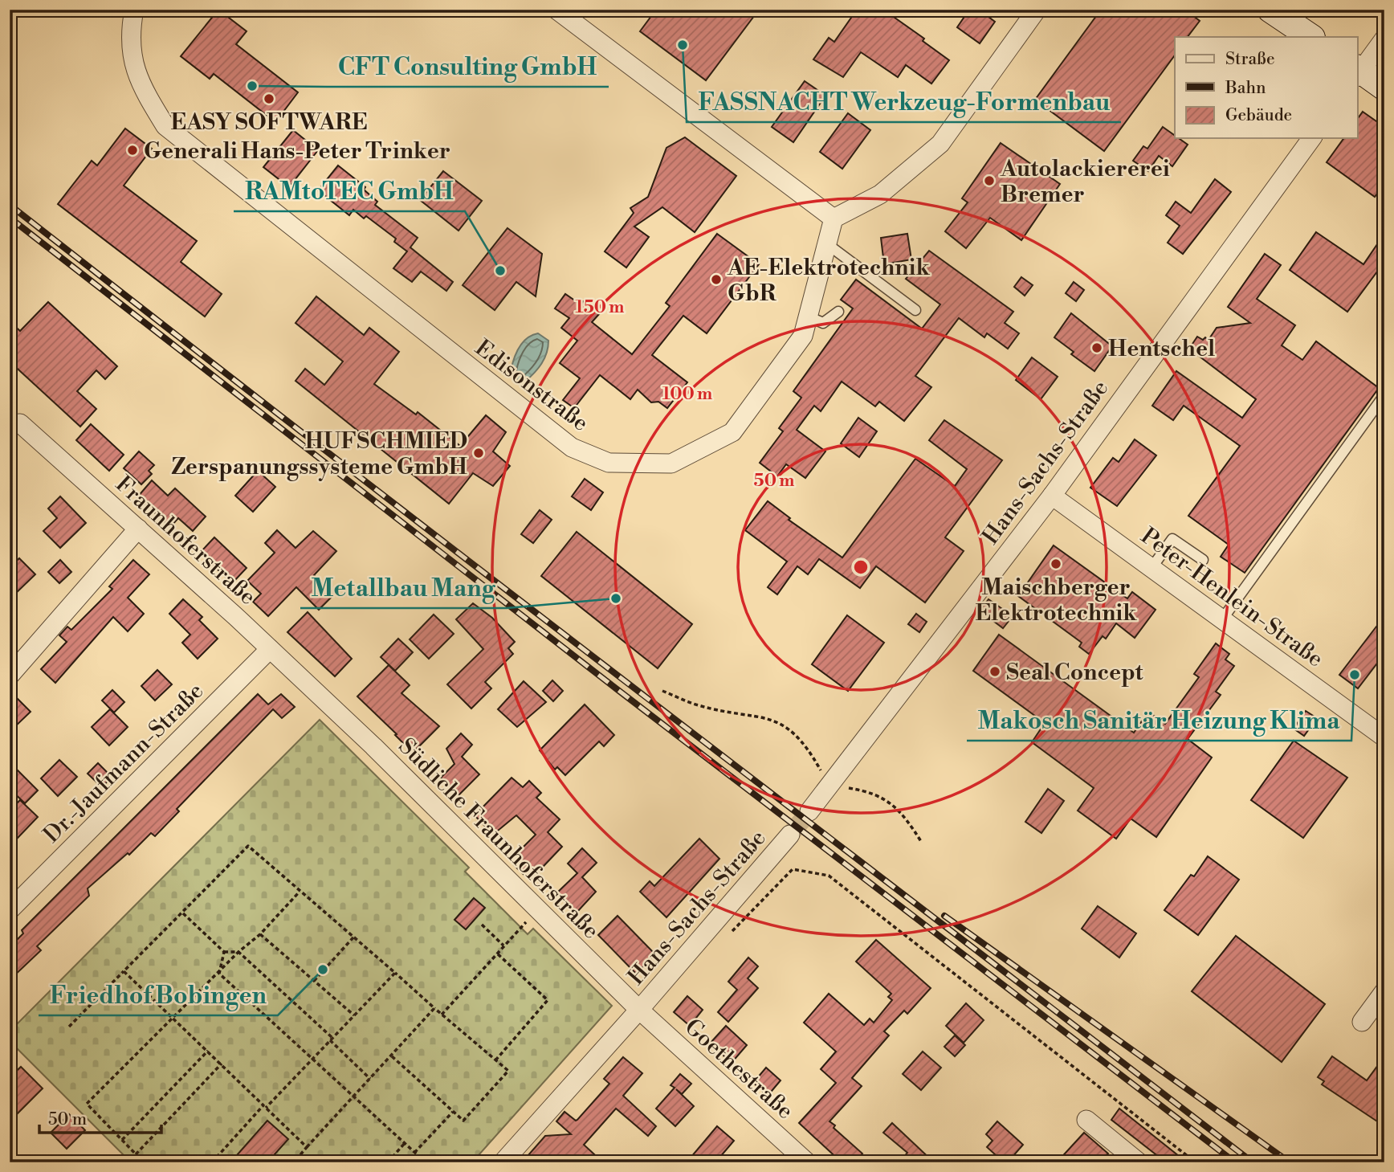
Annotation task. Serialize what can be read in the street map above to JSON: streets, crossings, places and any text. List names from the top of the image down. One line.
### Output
{"streets":{"street":["Edisonstraße","Hans-Sachs-Straße","Fraunhoferstraße","Peter-Henlein-Straße","Dr.-Jaufmann-Straße","Südliche Fraunhoferstraße","Goethestraße"]},"crossings":[["Hans-Sachs-Straße","Peter-Henlein-Straße"],["Hans-Sachs-Straße","Südliche Fraunhoferstraße"],["Hans-Sachs-Straße","Goethestraße"],["Fraunhoferstraße","Dr.-Jaufmann-Straße"],["Fraunhoferstraße","Südliche Fraunhoferstraße"],["Südliche Fraunhoferstraße","Goethestraße"]],"places":["FASSNACHT Werkzeug-Formenbau","CFT Consulting GmbH","EASY SOFTWARE","Generali Hans-Peter Trinker","Autolackiererei Bremer","RAMtoTEC GmbH","AE-Elektrotechnik GbR","Hentschel","HUFSCHMIED Zerspanungssysteme GmbH","Maischberger Elektrotechnik","Metallbau Mang","Seal Concept","Makosch Sanitär Heizung Klima","Friedhof Bobingen"],"legend":["Straße","Bahn","Gebäude"],"scale_bar":"50 m","rings":["150 m","100 m","50 m"]}
